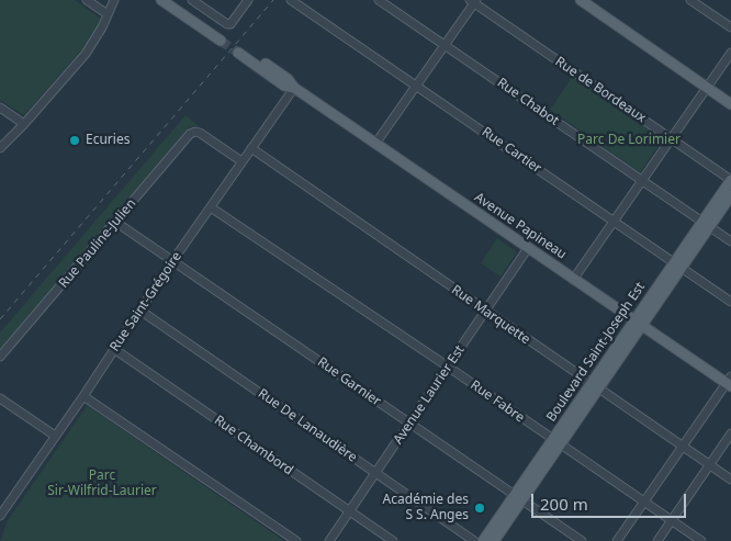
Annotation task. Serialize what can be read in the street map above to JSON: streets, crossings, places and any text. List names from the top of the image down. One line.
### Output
{"streets":{"main road":["Avenue Papineau","Boulevard Saint-Joseph Est"],"street":["Rue de Bordeaux","Rue Chabot","Rue Cartier","Rue Pauline-Julien","Rue Saint-Grégoire","Rue Marquette","Rue Garnier","Avenue Laurier Est","Rue Fabre","Rue De Lanaudière","Rue Chambord"]},"crossings":[["Rue de Bordeaux","Boulevard Saint-Joseph Est"],["Rue Chabot","Boulevard Saint-Joseph Est"],["Rue Cartier","Boulevard Saint-Joseph Est"],["Avenue Papineau","Rue Saint-Grégoire"],["Avenue Papineau","Boulevard Saint-Joseph Est"],["Avenue Papineau","Avenue Laurier Est"],["Rue Pauline-Julien","Rue Saint-Grégoire"],["Rue Pauline-Julien","Rue Garnier"],["Rue Saint-Grégoire","Rue Marquette"],["Rue Saint-Grégoire","Rue Garnier"],["Rue Saint-Grégoire","Rue Fabre"],["Rue Saint-Grégoire","Rue De Lanaudière"],["Rue Saint-Grégoire","Rue Chambord"],["Rue Marquette","Boulevard Saint-Joseph Est"],["Rue Marquette","Avenue Laurier Est"],["Boulevard Saint-Joseph Est","Rue Garnier"],["Boulevard Saint-Joseph Est","Rue Fabre"],["Rue Garnier","Avenue Laurier Est"],["Avenue Laurier Est","Rue Fabre"],["Avenue Laurier Est","Rue De Lanaudière"],["Avenue Laurier Est","Rue Chambord"]],"parks":["Parc De Lorimier","Parc Sir-Wilfrid-Laurier"],"places":["Ecuries","Académie des S S. Anges"],"scale_bar":"200 m"}
